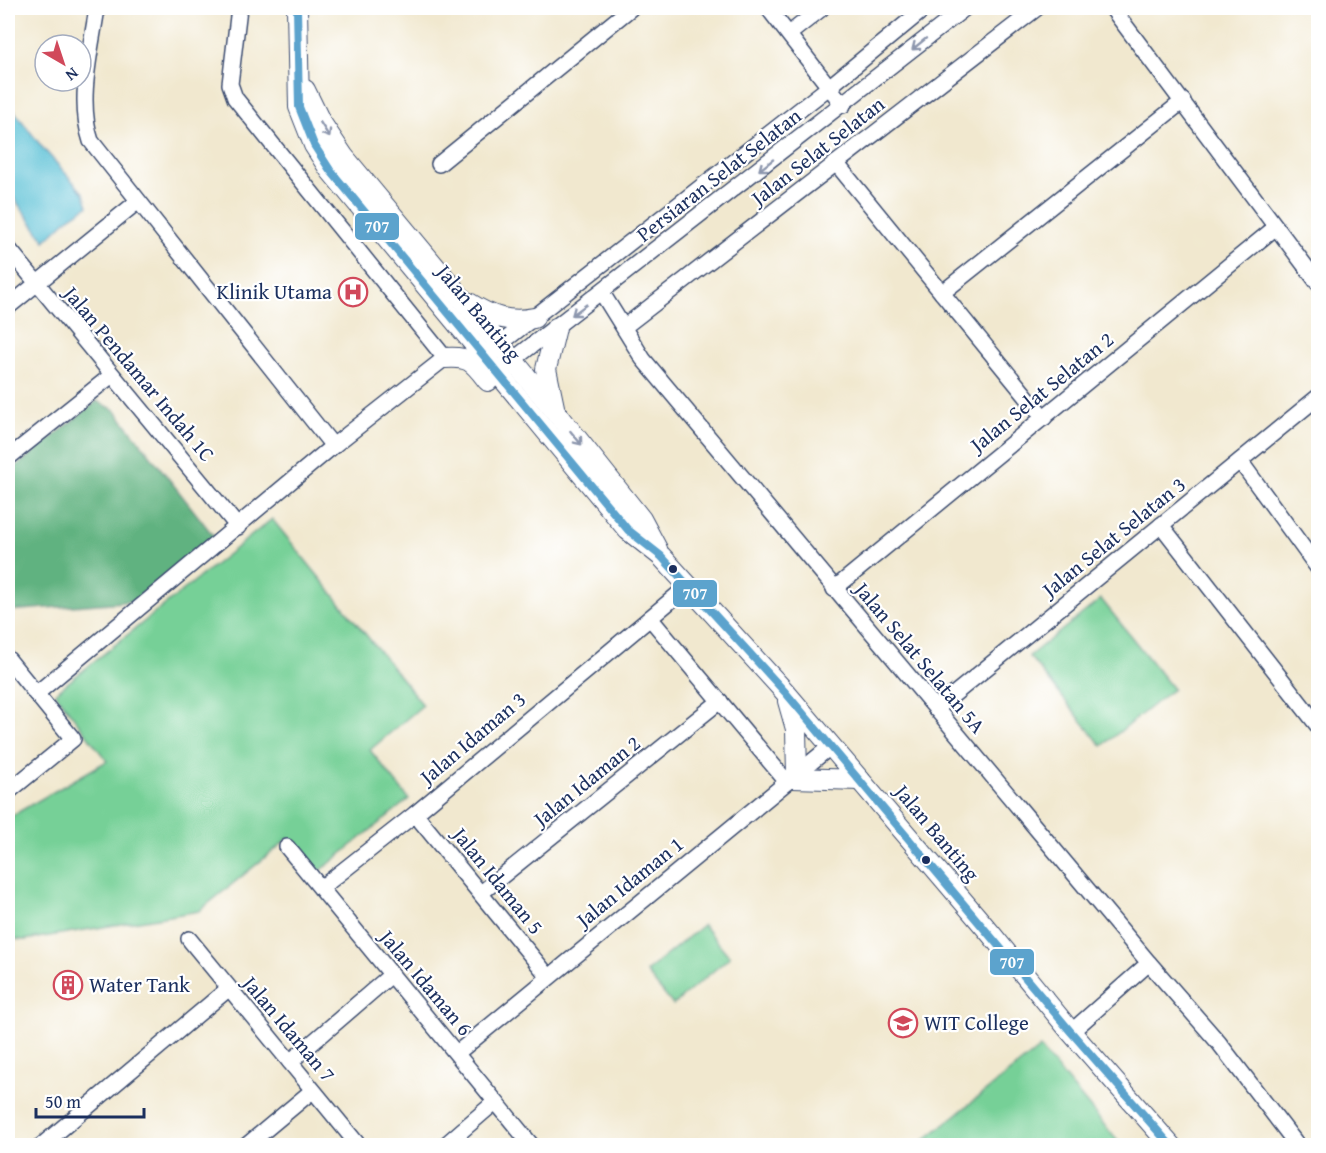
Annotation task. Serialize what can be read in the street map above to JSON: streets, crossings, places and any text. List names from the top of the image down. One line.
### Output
{"streets":{"main road":["Jalan Banting"],"street":["Jalan Selat Selatan","Persiaran Selat Selatan","Jalan Pendamar Indah 1C","Jalan Selat Selatan 2","Jalan Selat Selatan 3","Jalan Selat Selatan 5A","Jalan Idaman 3","Jalan Idaman 2","Jalan Idaman 5","Jalan Idaman 1","Jalan Idaman 6","Jalan Idaman 7"]},"crossings":[["Jalan Selat Selatan","Jalan Selat Selatan 5A"],["Persiaran Selat Selatan","Jalan Banting"],["Persiaran Selat Selatan","Jalan Selat Selatan 5A"],["Jalan Banting","Jalan Idaman 3"],["Jalan Banting","Jalan Idaman 1"],["Jalan Selat Selatan 2","Jalan Selat Selatan 5A"],["Jalan Selat Selatan 3","Jalan Selat Selatan 5A"],["Jalan Idaman 3","Jalan Idaman 5"],["Jalan Idaman 3","Jalan Idaman 6"],["Jalan Idaman 2","Jalan Idaman 5"],["Jalan Idaman 5","Jalan Idaman 1"],["Jalan Idaman 1","Jalan Idaman 6"]],"places":{"hospital":["Klinik Utama"],"building":["Water Tank"],"school or university":["WIT College"]},"lines":["transit line 707"],"scale_bar":"50 m","north":"bottom right"}
